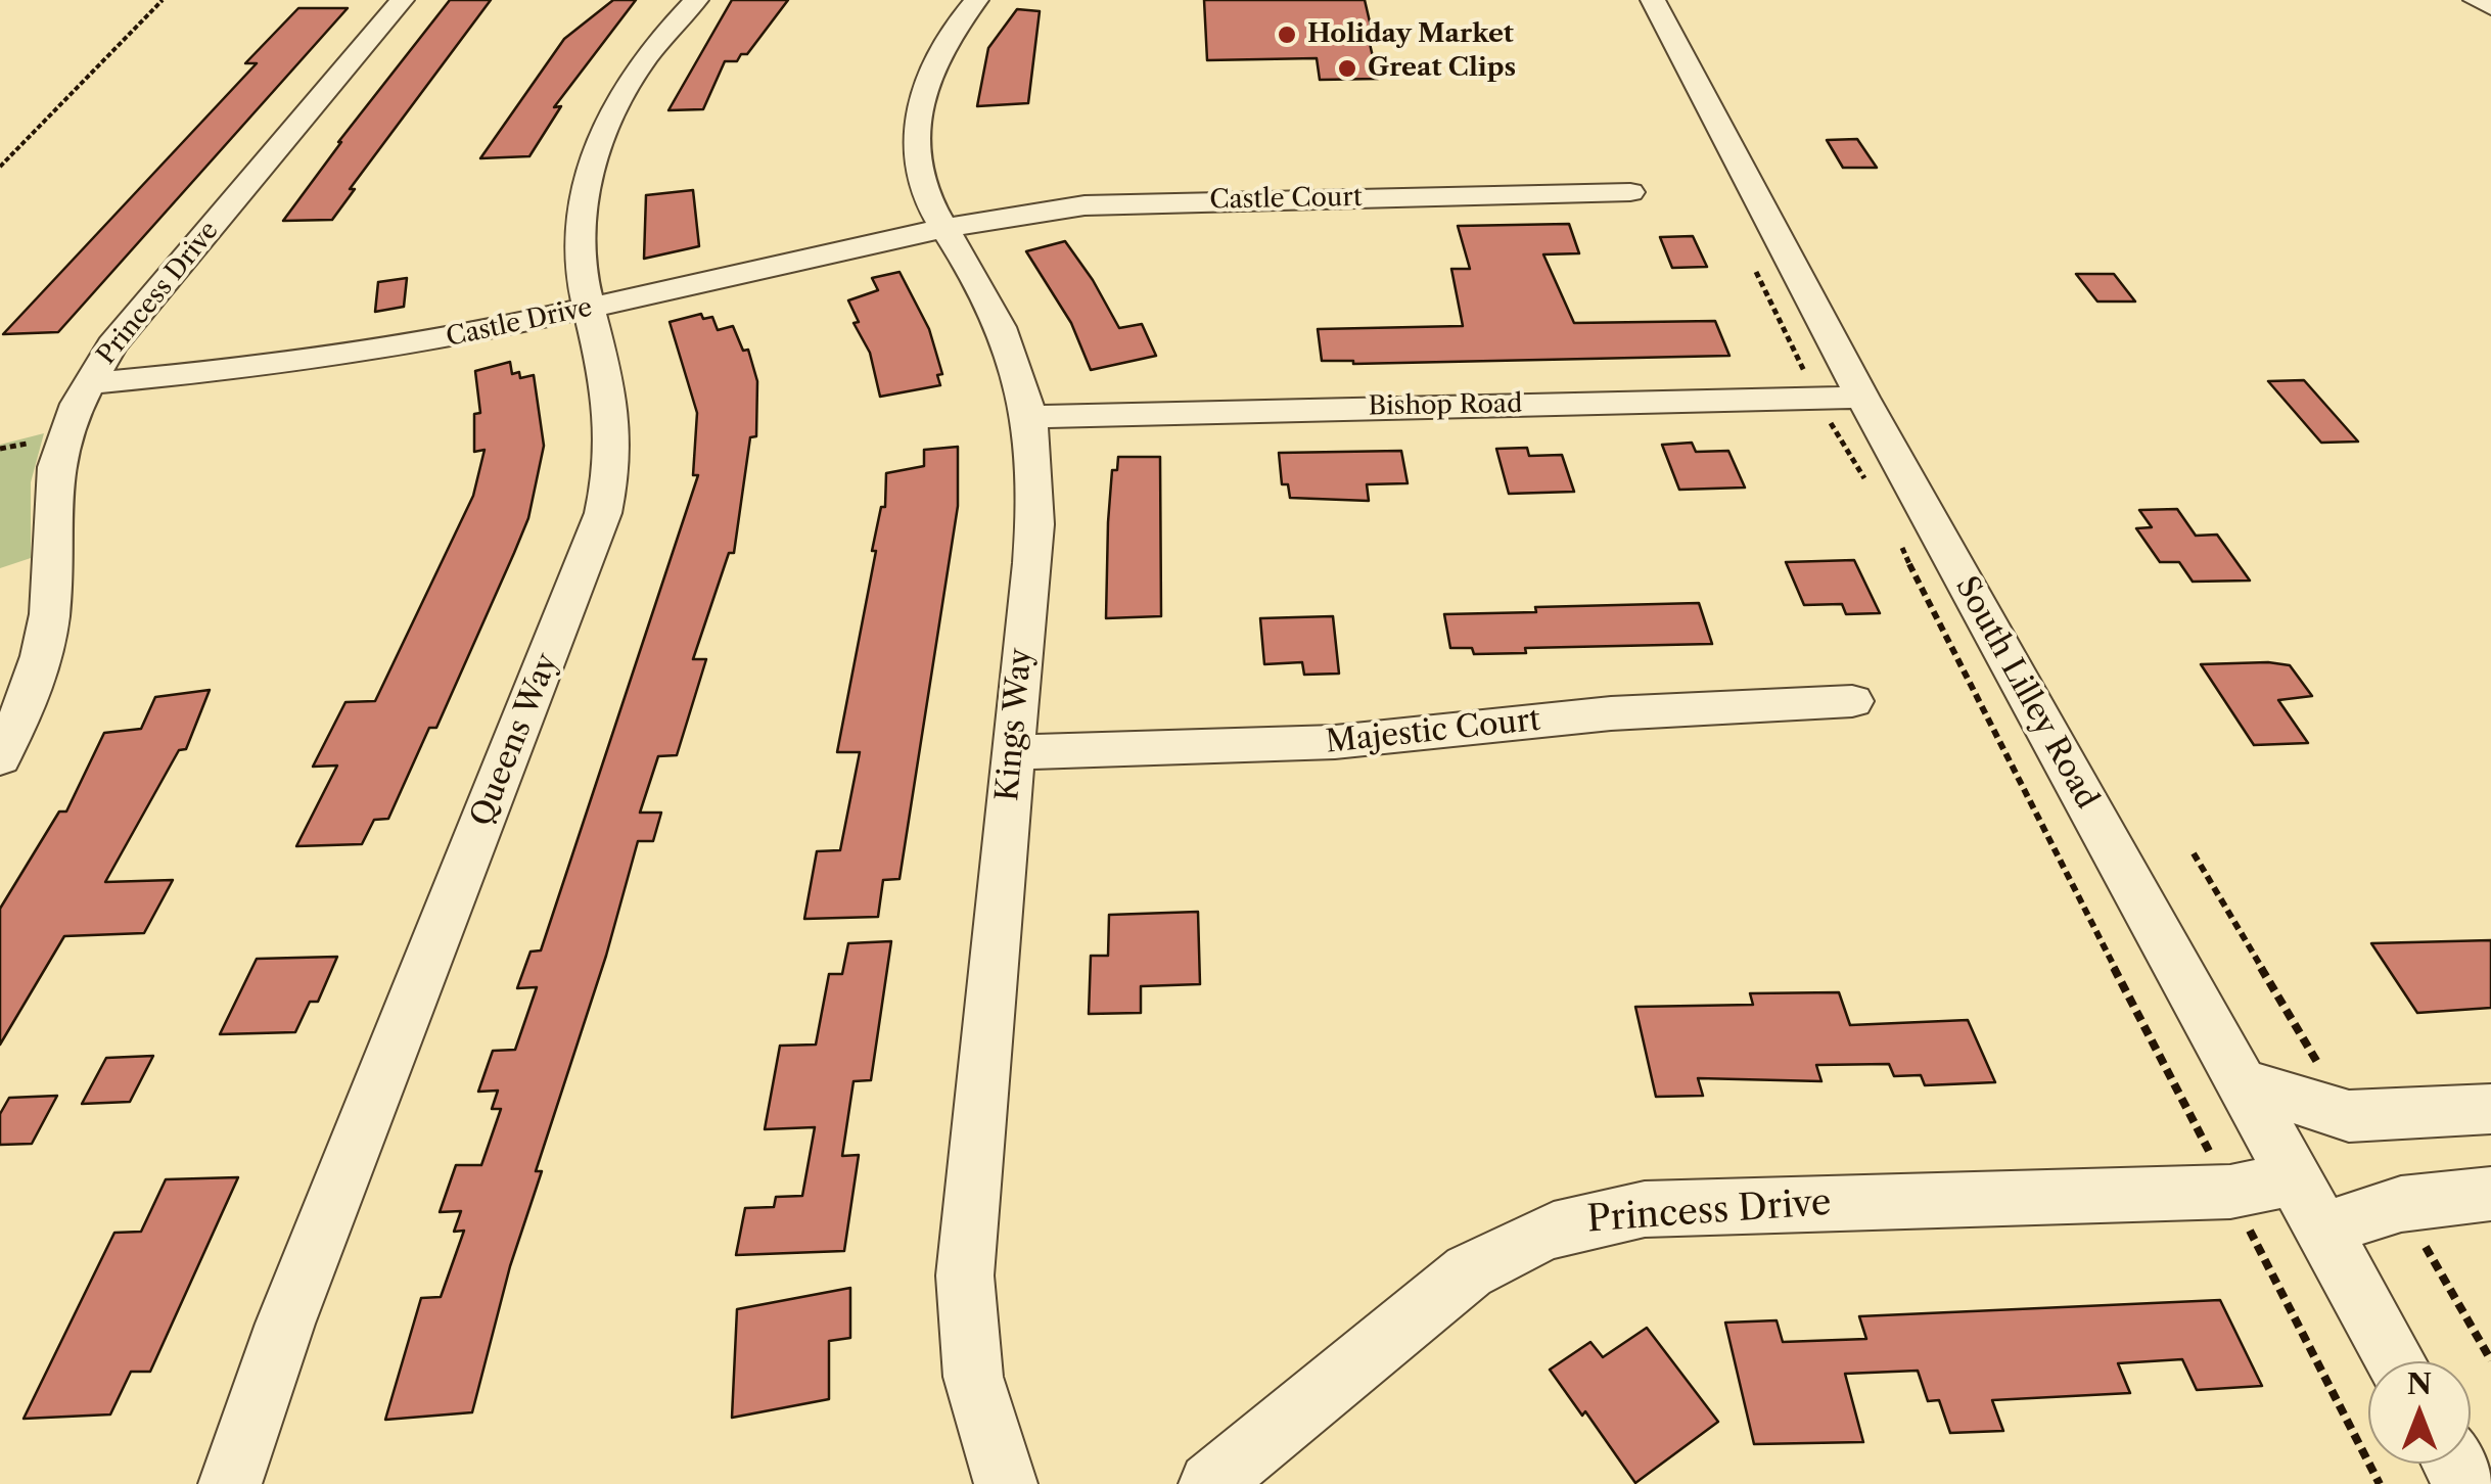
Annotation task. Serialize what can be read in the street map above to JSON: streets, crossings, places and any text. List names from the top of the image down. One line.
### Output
{"streets":{"street":["Castle Court","Princess Drive","Castle Drive","Bishop Road","South Lilley Road","Kings Way","Majestic Court","Queens Way"]},"crossings":[["Castle Court","Castle Drive"],["Castle Court","Kings Way"],["Princess Drive","Castle Drive"],["Princess Drive","South Lilley Road"],["Castle Drive","Kings Way"],["Castle Drive","Queens Way"],["Bishop Road","South Lilley Road"],["Bishop Road","Kings Way"],["Kings Way","Majestic Court"]],"places":["Holiday Market","Great Clips"],"north":"top"}
